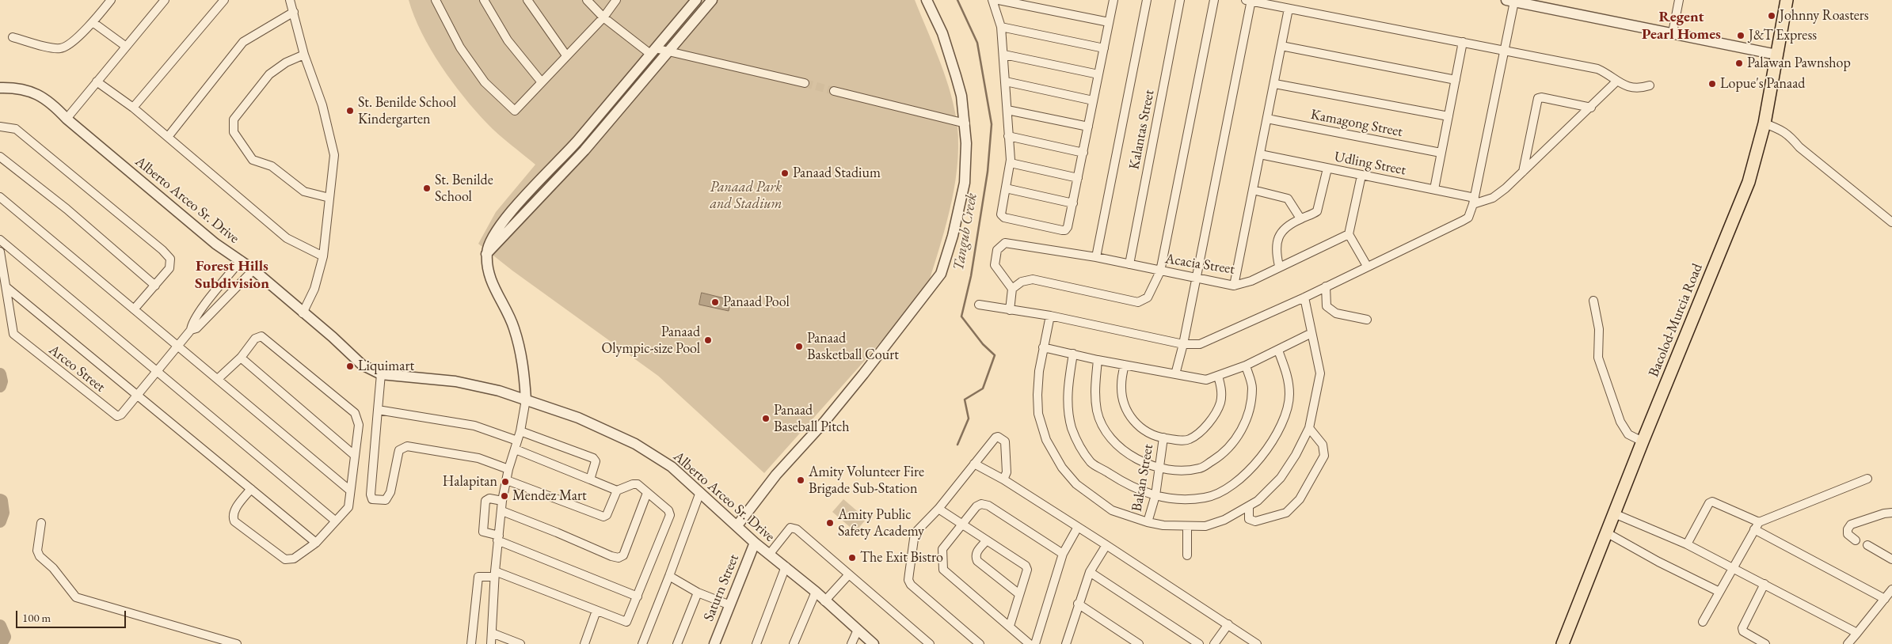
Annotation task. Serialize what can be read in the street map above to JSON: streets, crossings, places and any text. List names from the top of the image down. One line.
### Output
{"streets":{"main road":["Bacolod-Murcia Road"],"street":["Kamagong Street","Kalantas Street","Udling Street","Alberto Arceo Sr. Drive","Acacia Street","Arceo Street","Bakan Street","Saturn Street"]},"crossings":[["Kalantas Street","Acacia Street"],["Alberto Arceo Sr. Drive","Saturn Street"]],"districts":["Regent Pearl Homes","Forest Hills Subdivision"],"water":["Tangub Creek"],"parks":["Panaad Park and Stadium"],"places":["Johnny Roasters","J&T Express","Palawan Pawnshop","Lopue's Panaad","St. Benilde School Kindergarten","Panaad Stadium","St. Benilde School","Panaad Pool","Panaad Olympic-size Pool","Panaad Basketball Court","Liquimart","Panaad Baseball Pitch","Amity Volunteer Fire Brigade Sub-Station","Halapitan","Mendez Mart","Amity Public Safety Academy","The Exit Bistro"],"scale_bar":"100 m"}
